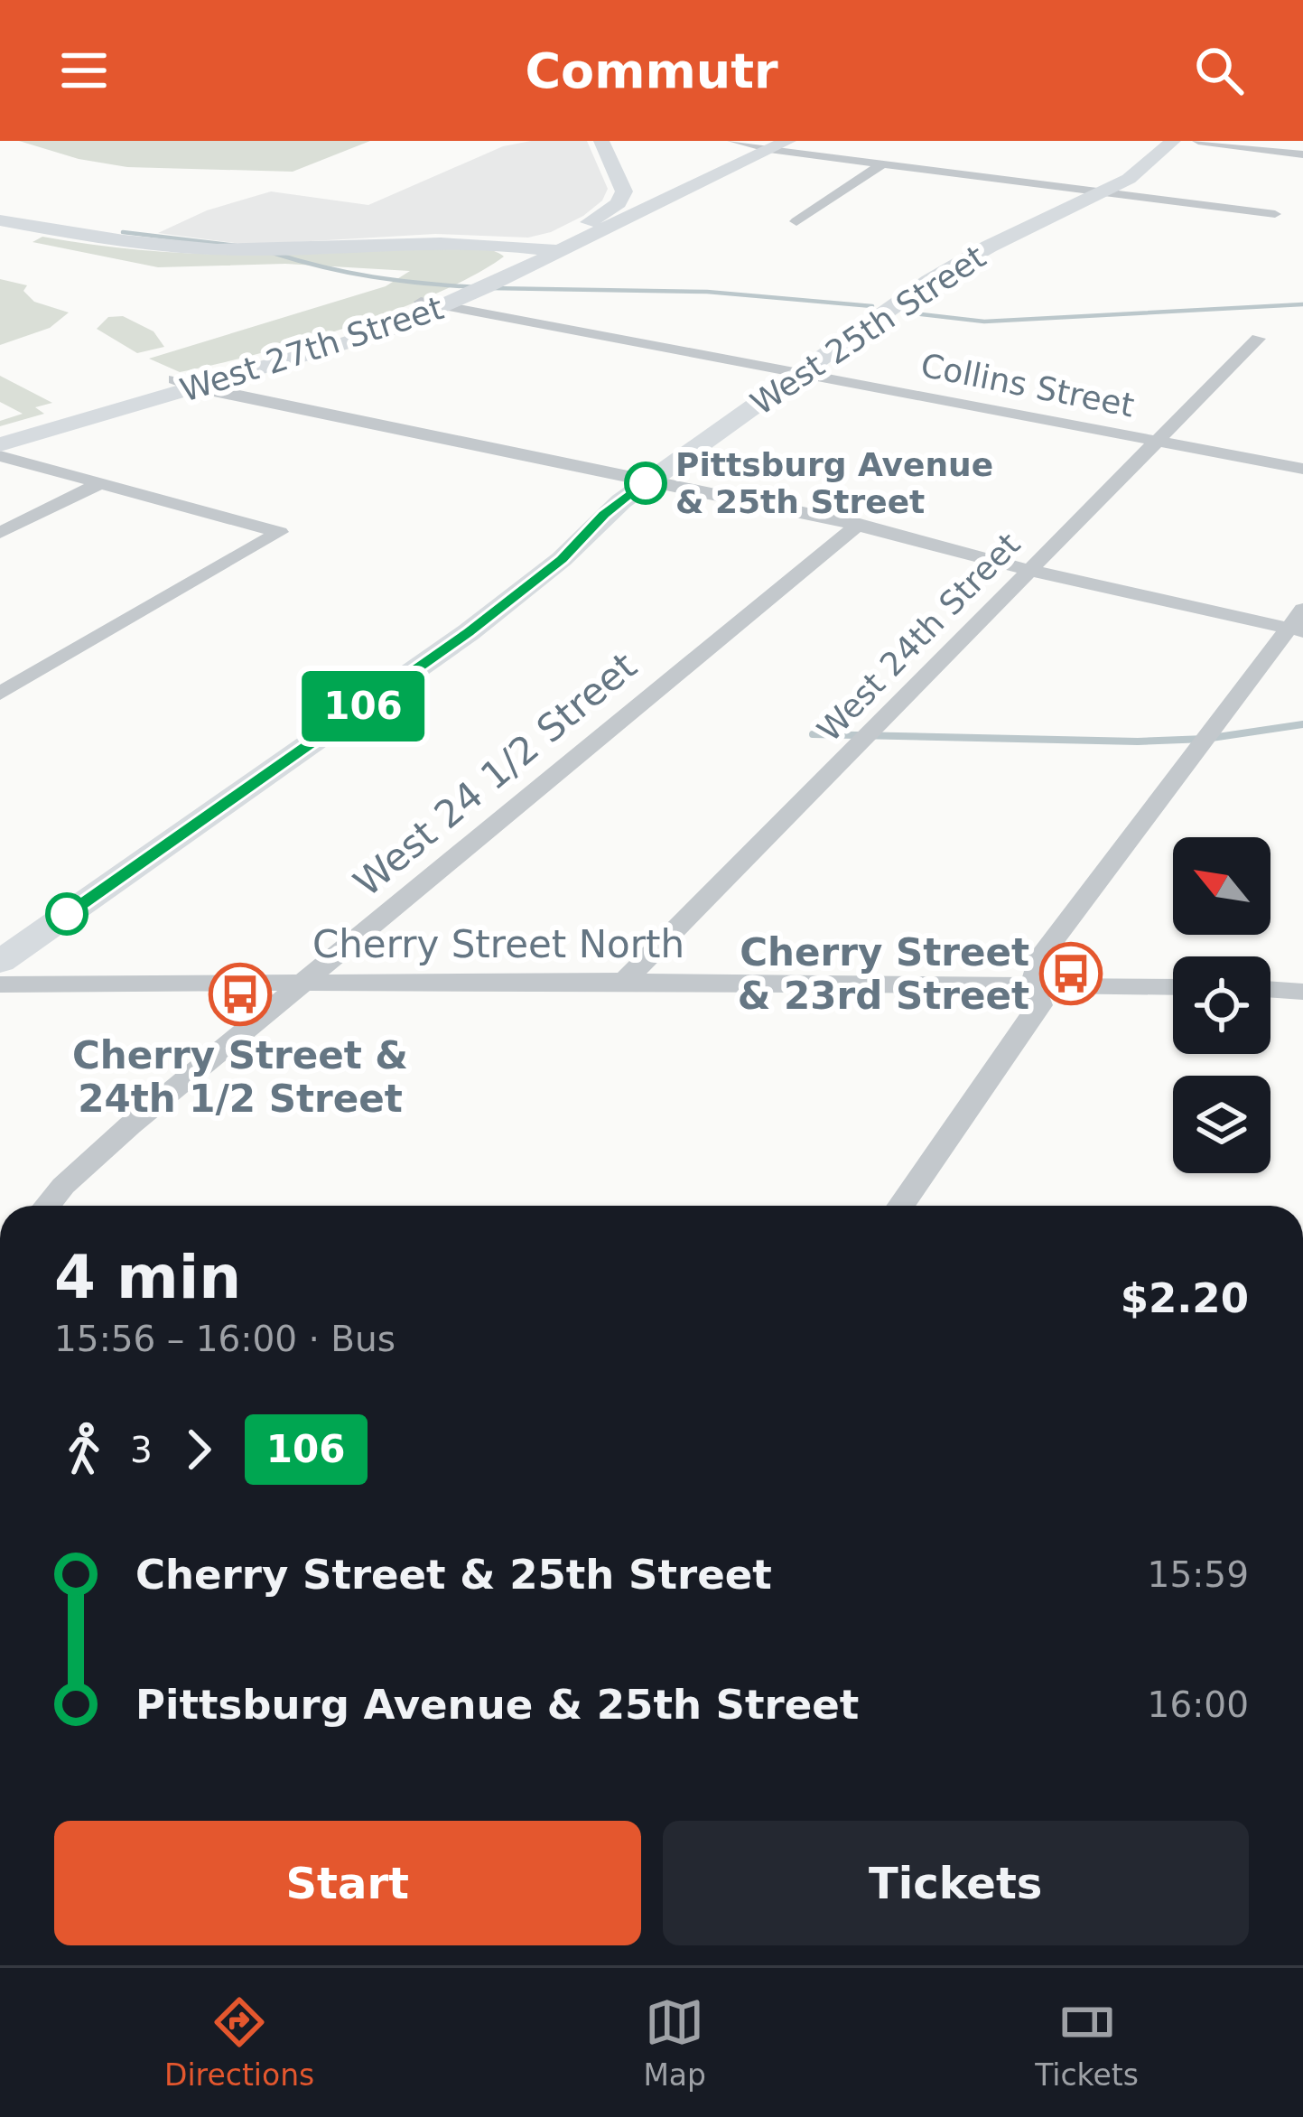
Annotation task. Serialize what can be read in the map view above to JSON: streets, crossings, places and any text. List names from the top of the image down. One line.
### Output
{"streets":{"street":["West 25th Street","West 27th Street","Collins Street","West 24th Street","West 24 1/2 Street","Cherry Street North"]},"crossings":[["West 25th Street","Collins Street"],["West 27th Street","Collins Street"],["Collins Street","West 24th Street"],["West 24th Street","Cherry Street North"],["West 24 1/2 Street","Cherry Street North"]],"places":{"other":["Pittsburg Avenue & 25th Street"],"bus stop":["Cherry Street & 23rd Street","Cherry Street & 24th 1/2 Street"]},"lines":["bus line 106"],"north":"top left","page":{"header":"Commutr","on_map":"106","heading":["4 min","15:56 – 16:00 · Bus","$2.20"],"legs":["3","106"],"list":[{"name":"Cherry Street & 25th Street","value":"15:59"},{"name":"Pittsburg Avenue & 25th Street","value":"16:00"}],"buttons":["Start","Tickets"],"tabs":["Directions","Map","Tickets"]}}
